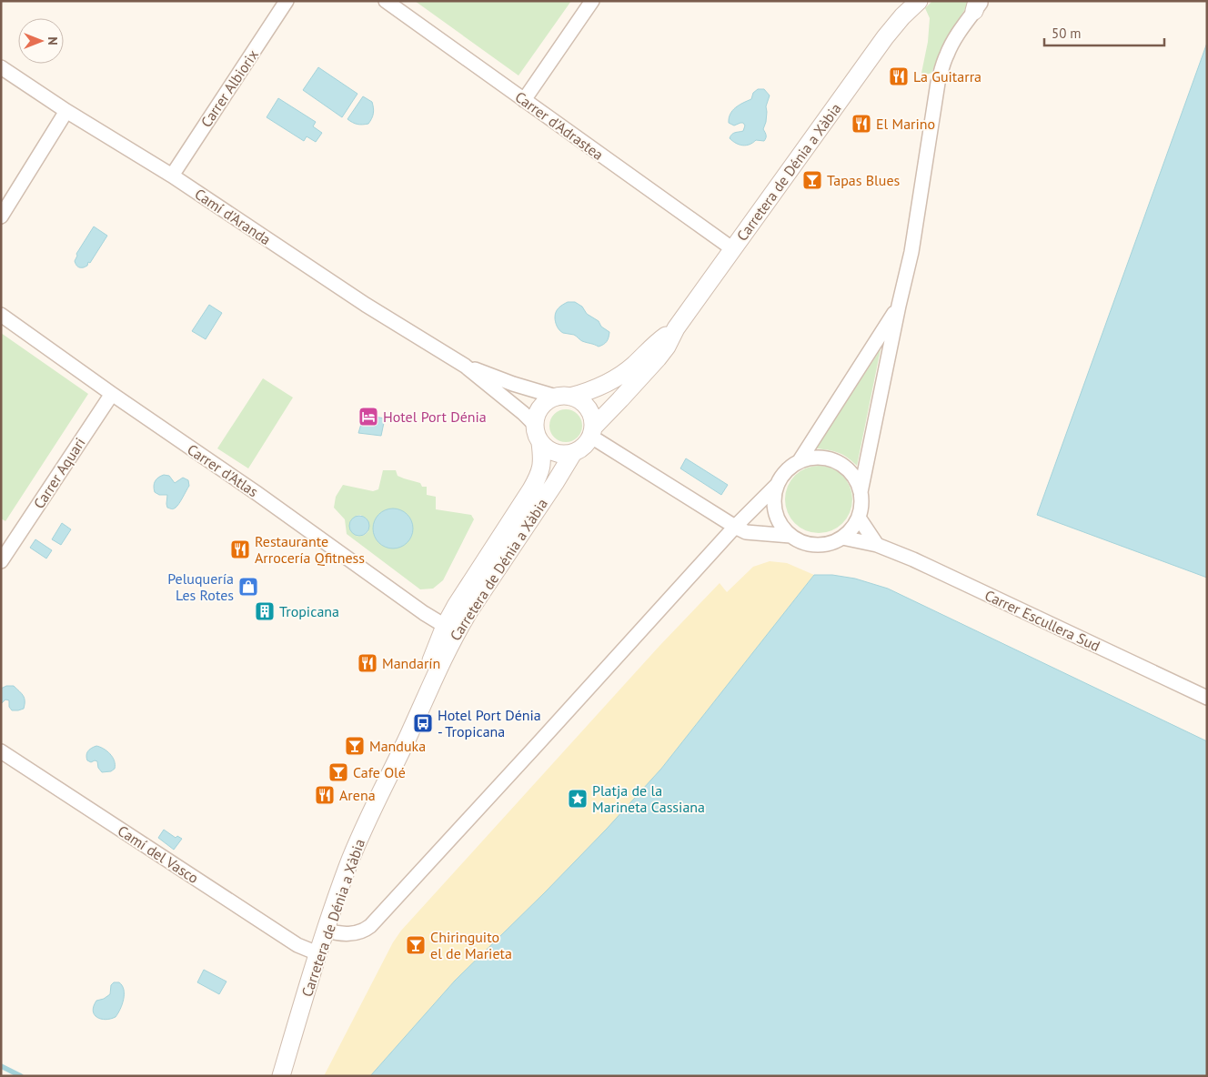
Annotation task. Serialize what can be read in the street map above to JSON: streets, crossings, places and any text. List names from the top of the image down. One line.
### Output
{"streets":{"street":["Carrer Albiorix","Carrer d'Adrastea","Carretera de Dénia a Xàbia","Camí d'Aranda","Carrer d'Atlas","Carrer Aquari","Carrer Escullera Sud","Camí del Vasco"]},"crossings":[["Carrer Albiorix","Camí d'Aranda"],["Carrer d'Adrastea","Carretera de Dénia a Xàbia"],["Carretera de Dénia a Xàbia","Camí d'Aranda"],["Carretera de Dénia a Xàbia","Carrer d'Atlas"],["Carretera de Dénia a Xàbia","Camí del Vasco"],["Carrer d'Atlas","Carrer Aquari"]],"places":{"restaurant":["La Guitarra","El Marino","Restaurante Arrocería Qfitness","Mandarín","Arena"],"bar":["Tapas Blues","Manduka","Cafe Olé","Chiringuito el de Marieta"],"hotel":["Hotel Port Dénia"],"shop":["Peluquería Les Rotes"],"building":["Tropicana"],"bus stop":["Hotel Port Dénia - Tropicana"],"place":["Platja de la Marineta Cassiana"]},"scale_bar":"50 m","north":"right"}
